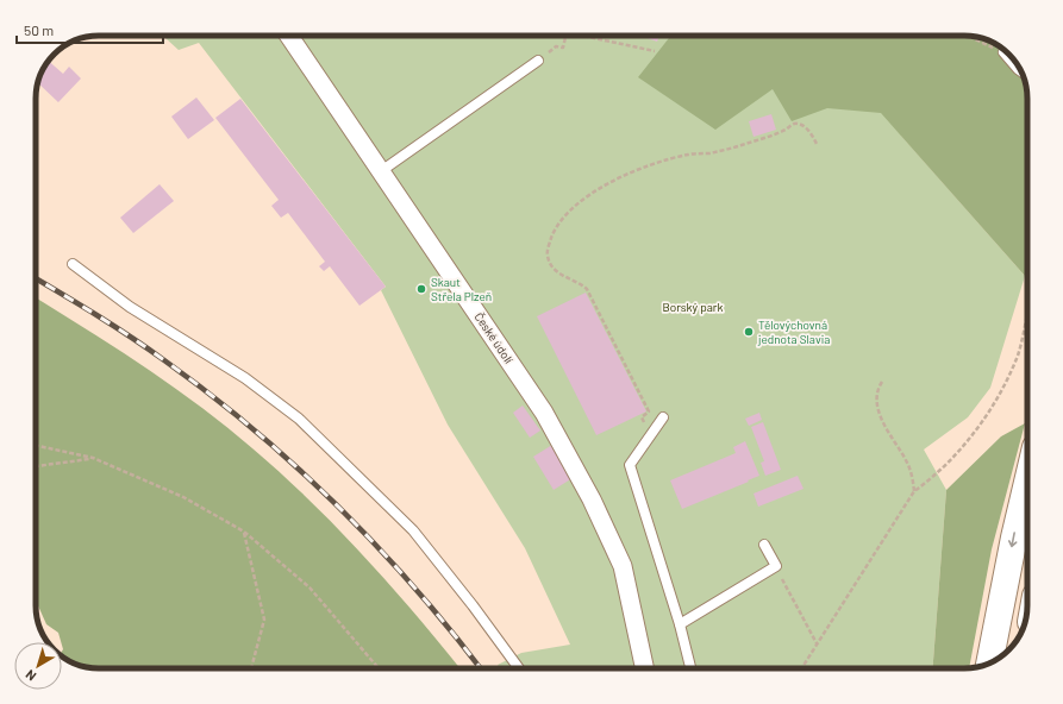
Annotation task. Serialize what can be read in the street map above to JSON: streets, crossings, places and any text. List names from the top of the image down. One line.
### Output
{"streets":{"street":["České údolí"]},"parks":["Borský park"],"places":["Skaut Střela Plzeň","Tělovýchovná jednota Slavia"],"scale_bar":"50 m","north":"bottom left"}
